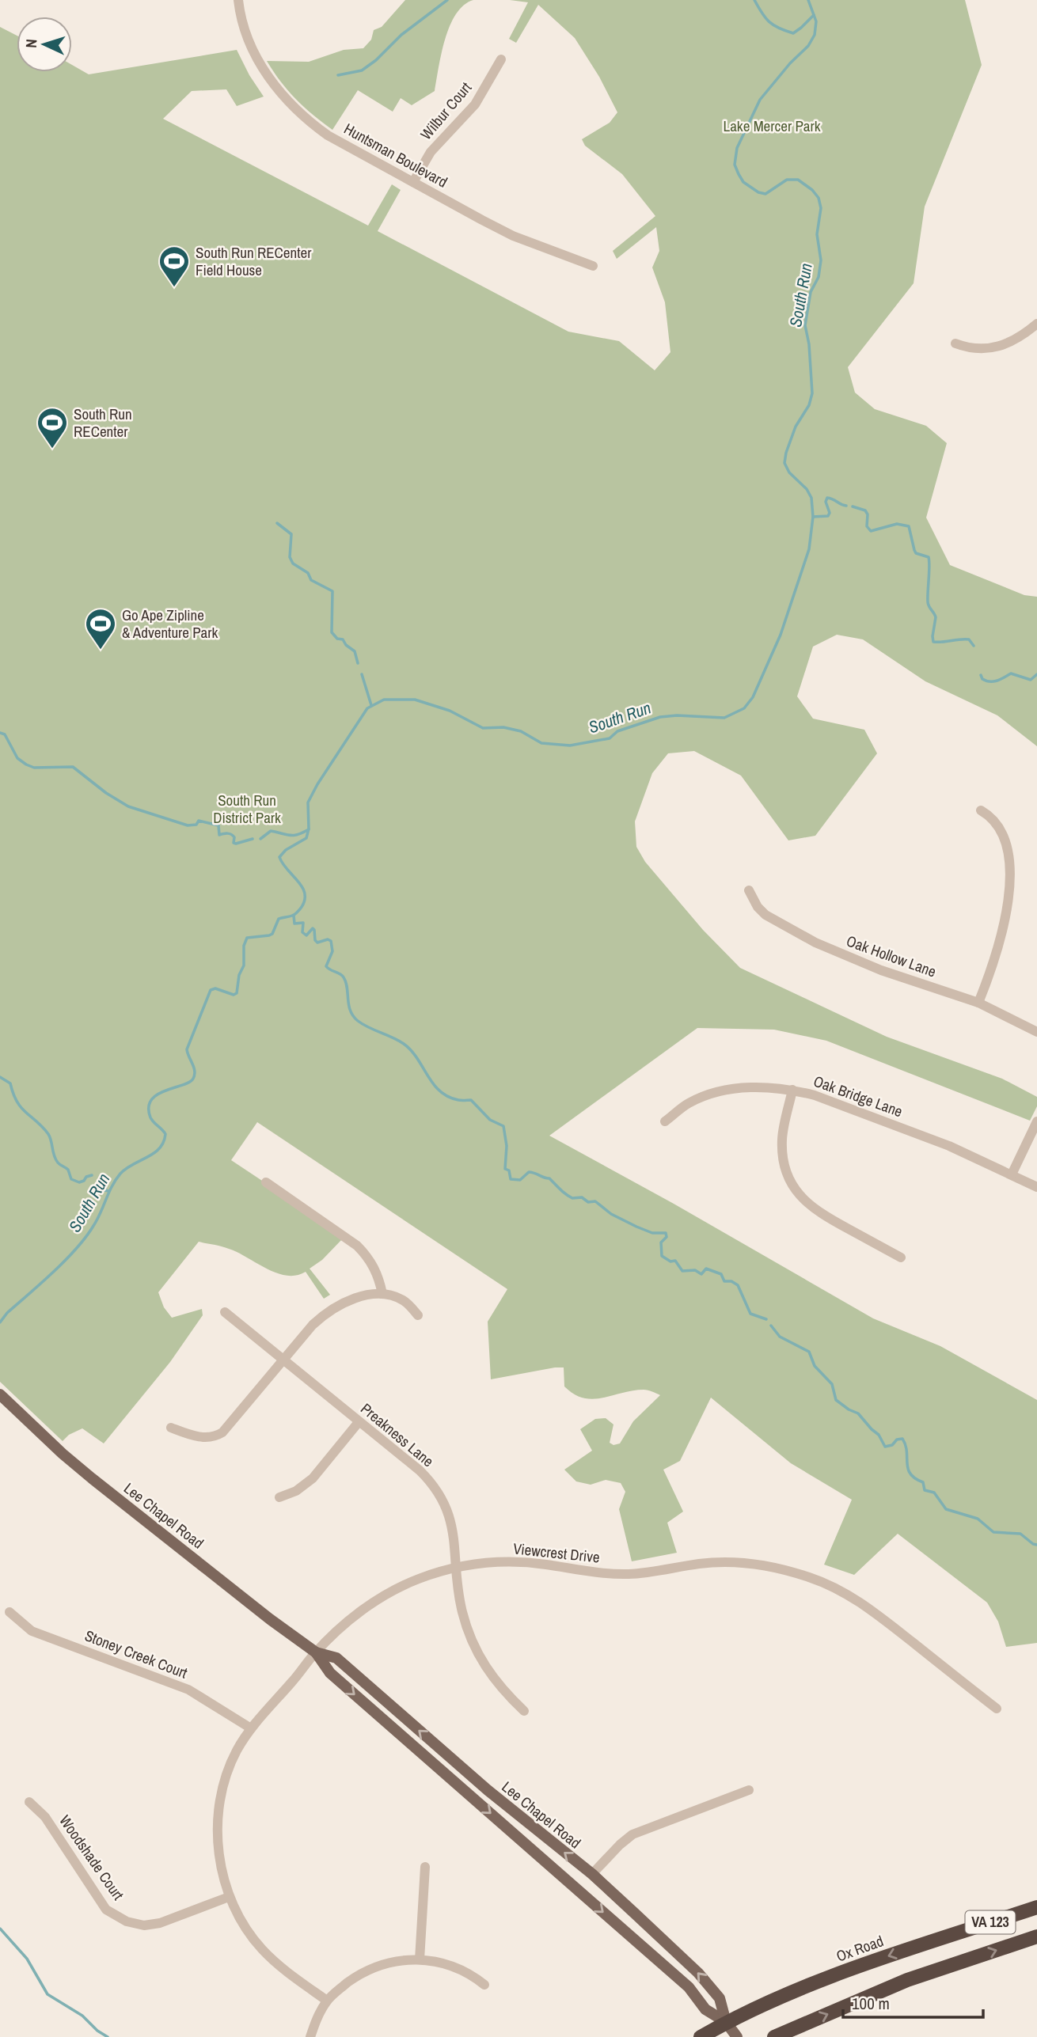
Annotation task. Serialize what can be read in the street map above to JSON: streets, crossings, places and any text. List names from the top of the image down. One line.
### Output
{"streets":{"highway":["VA 123","Ox Road"],"main road":["Lee Chapel Road"],"street":["Wilbur Court","Huntsman Boulevard","Oak Hollow Lane","Oak Bridge Lane","Preakness Lane","Viewcrest Drive","Stoney Creek Court","Woodshade Court"]},"crossings":[["Wilbur Court","Huntsman Boulevard"],["Preakness Lane","Viewcrest Drive"],["Lee Chapel Road","Viewcrest Drive"],["Lee Chapel Road","Ox Road"],["Viewcrest Drive","Stoney Creek Court"],["Viewcrest Drive","Woodshade Court"]],"water":["South Run"],"parks":["Lake Mercer Park","South Run District Park"],"places":{"sports":["South Run RECenter Field House","South Run RECenter","Go Ape Zipline & Adventure Park"]},"scale_bar":"100 m","north":"left"}
